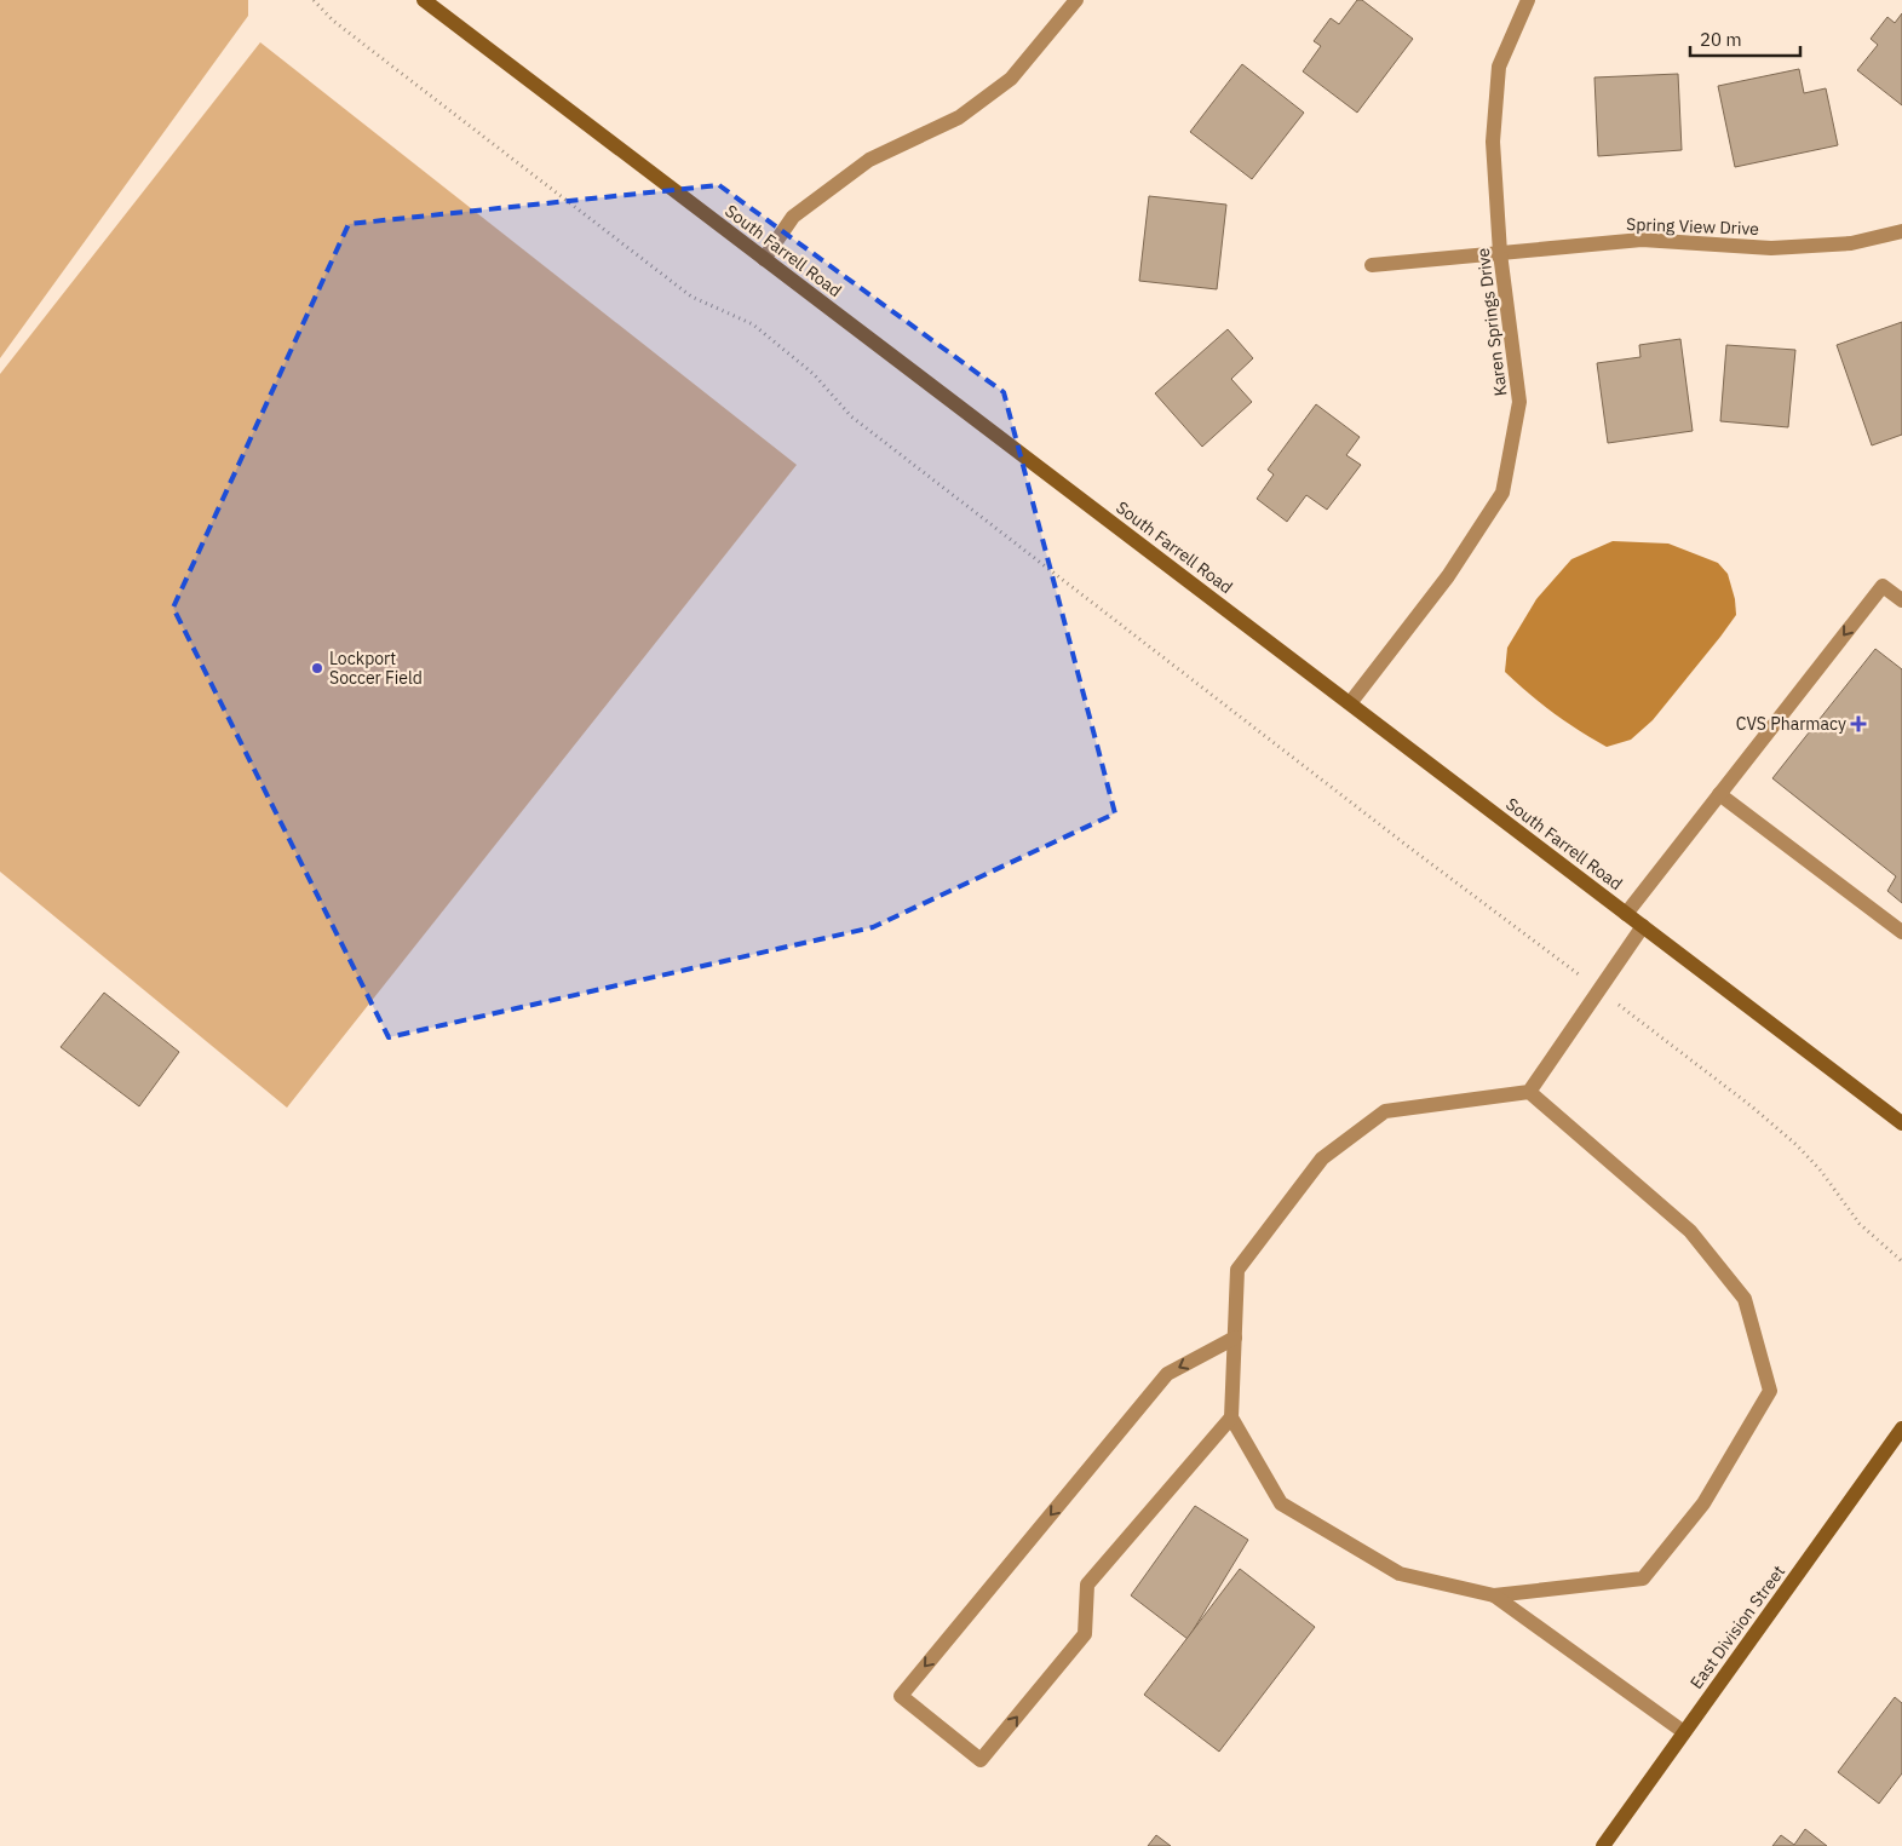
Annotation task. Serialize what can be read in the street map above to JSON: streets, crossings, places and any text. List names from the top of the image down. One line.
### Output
{"streets":{"street":["Spring View Drive","South Farrell Road","Karen Springs Drive","East Division Street"]},"crossings":[["Spring View Drive","Karen Springs Drive"],["South Farrell Road","Karen Springs Drive"]],"places":{"other":["Lockport Soccer Field"],"health":["CVS Pharmacy"]},"scale_bar":"20 m"}
